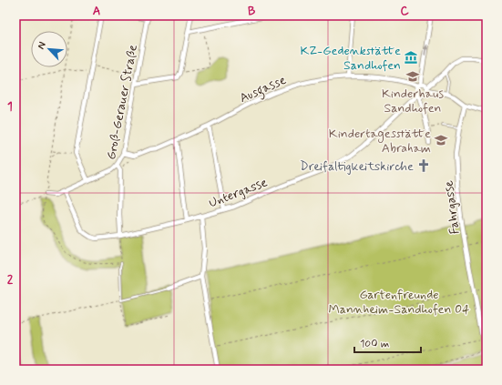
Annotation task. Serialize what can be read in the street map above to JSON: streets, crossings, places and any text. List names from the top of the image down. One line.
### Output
{"streets":{"street":["Ausgasse","Groß-Gerauer Straße","Untergasse","Fahrgasse"]},"crossings":[["Ausgasse","Untergasse"],["Groß-Gerauer Straße","Untergasse"]],"parks":["Gartenfreunde Mannheim-Sandhofen 04"],"places":{"museum":["KZ-Gedenkstätte Sandhofen"],"school or university":["Kinderhaus Sandhofen","Kindertagesstätte Abraham"],"church":["Dreifaltigkeitskirche"]},"scale_bar":"100 m","north":"top left","grid":{"columns":["A","B","C"],"rows":["1","2"]}}
